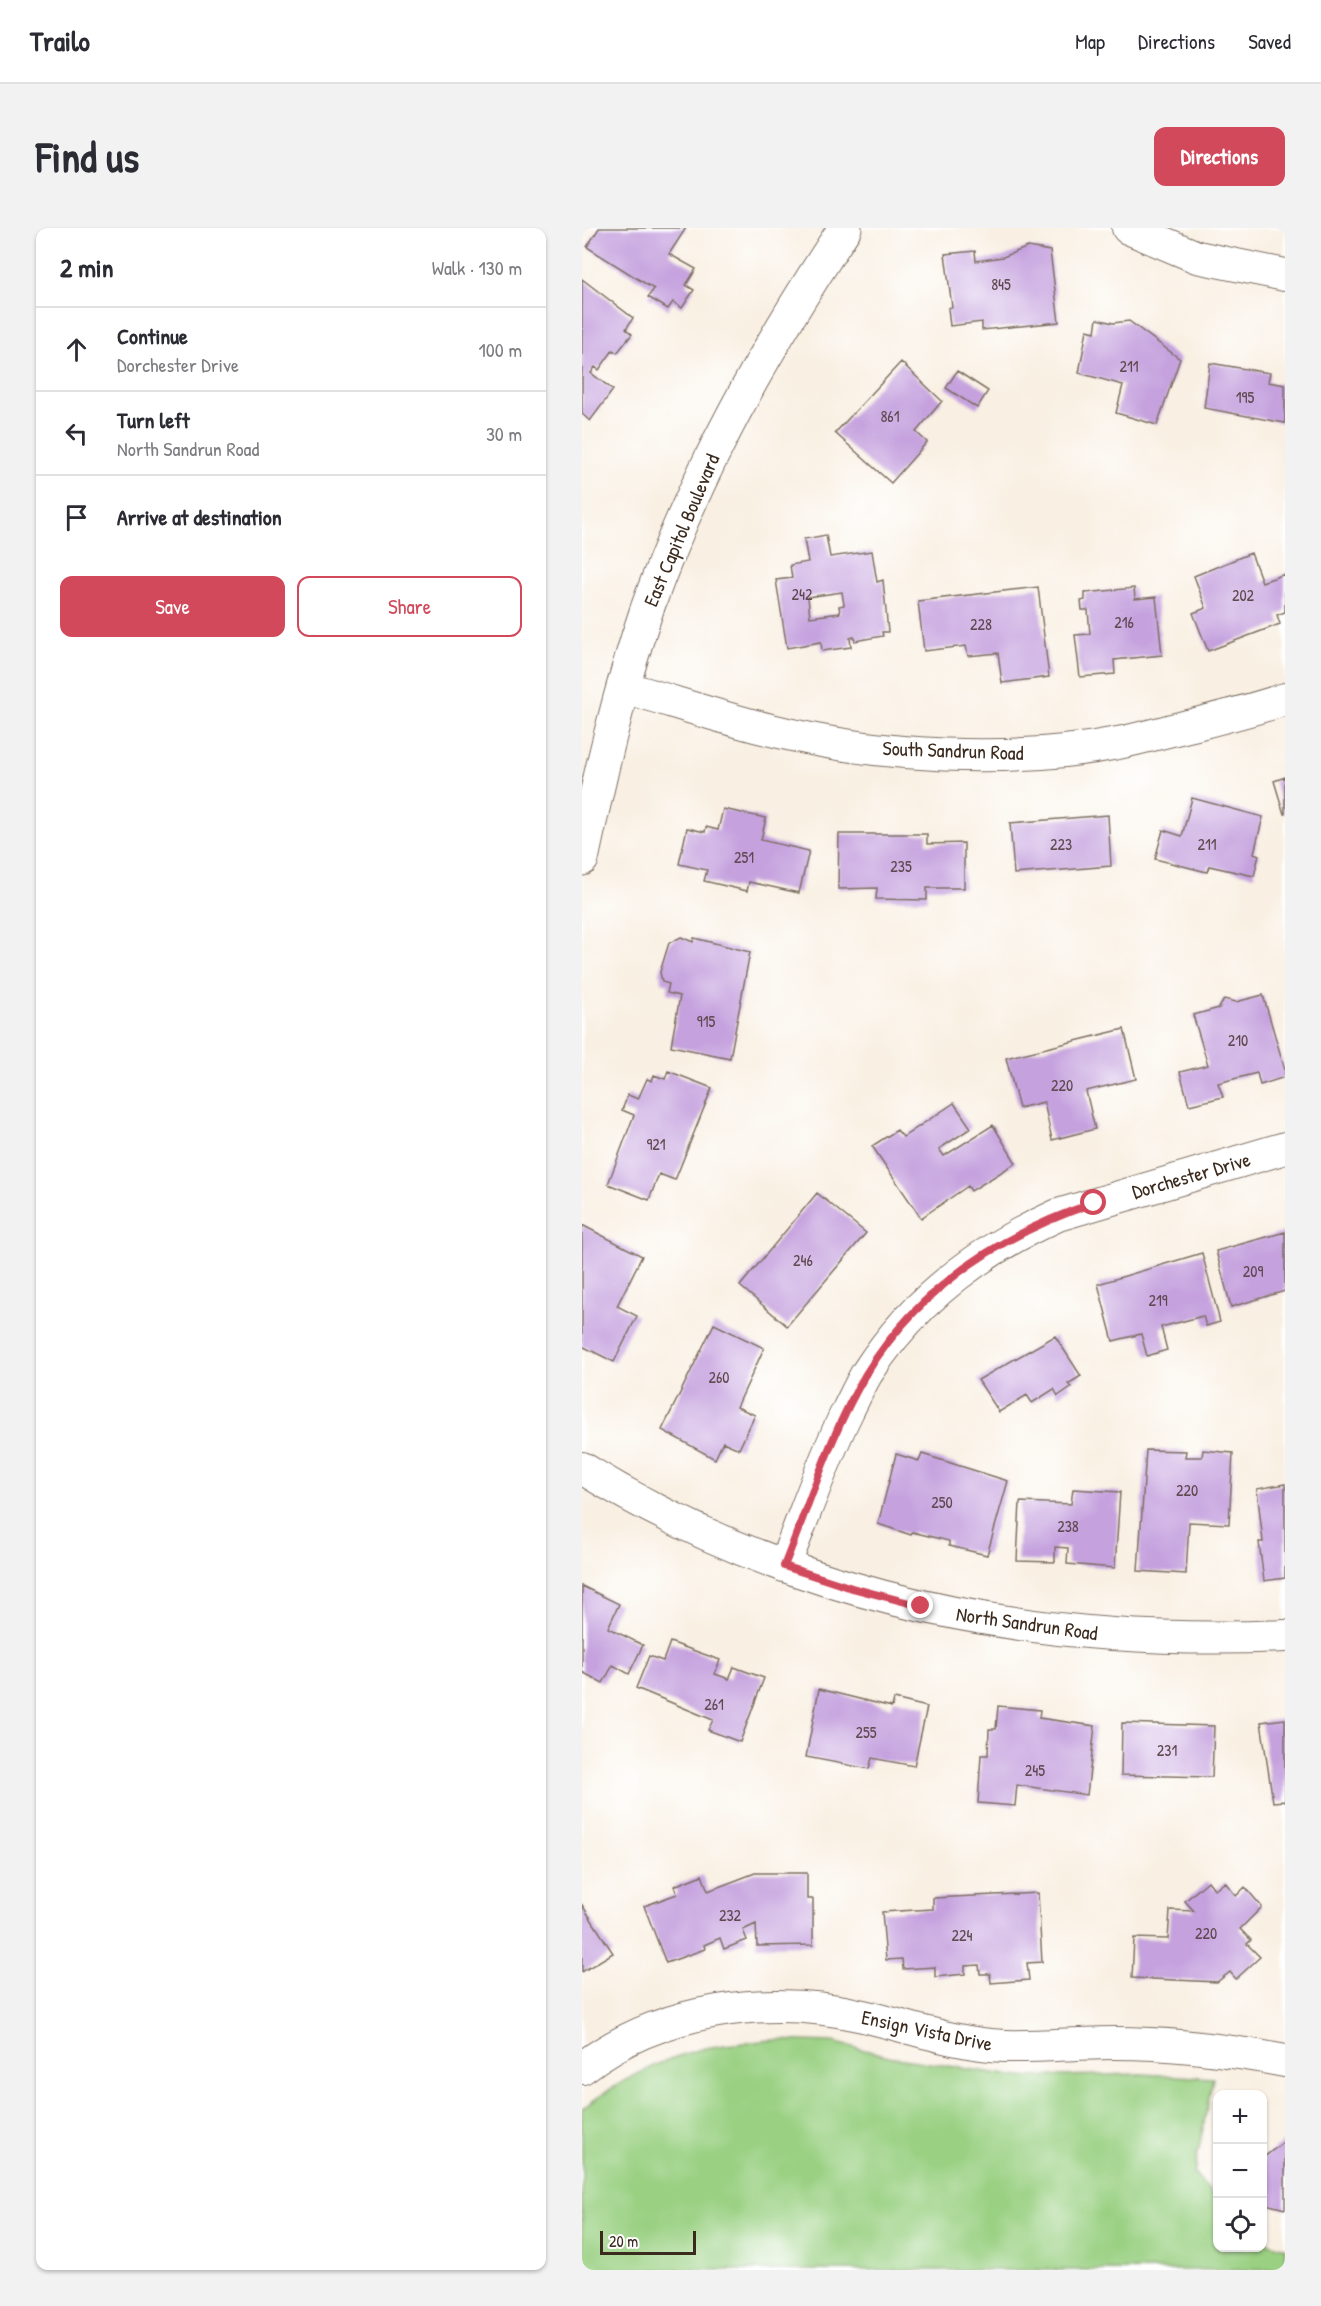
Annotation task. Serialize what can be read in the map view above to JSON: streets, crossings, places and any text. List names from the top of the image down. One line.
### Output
{"streets":{"street":["East Capitol Boulevard","South Sandrun Road","Dorchester Drive","North Sandrun Road","Ensign Vista Drive"]},"crossings":[["East Capitol Boulevard","South Sandrun Road"],["Dorchester Drive","North Sandrun Road"]],"house_numbers":["845","211","195","861","242","202","216","228","223","211","251","235","915","210","220","921","246","209","219","260","220","250","238","261","255","231","245","232","220","224"],"scale_bar":"20 m","page":{"header":"Trailo","nav":["Map","Directions","Saved"],"buttons":["Directions",["Save","Share"]],"title":"Find us","heading":["2 min","Walk · 130 m"],"list":[["Continue","Dorchester Drive","100 m"],["Turn left","North Sandrun Road","30 m"],"Arrive at destination"],"map_buttons":["+","−"],"scale":"20 m"}}
